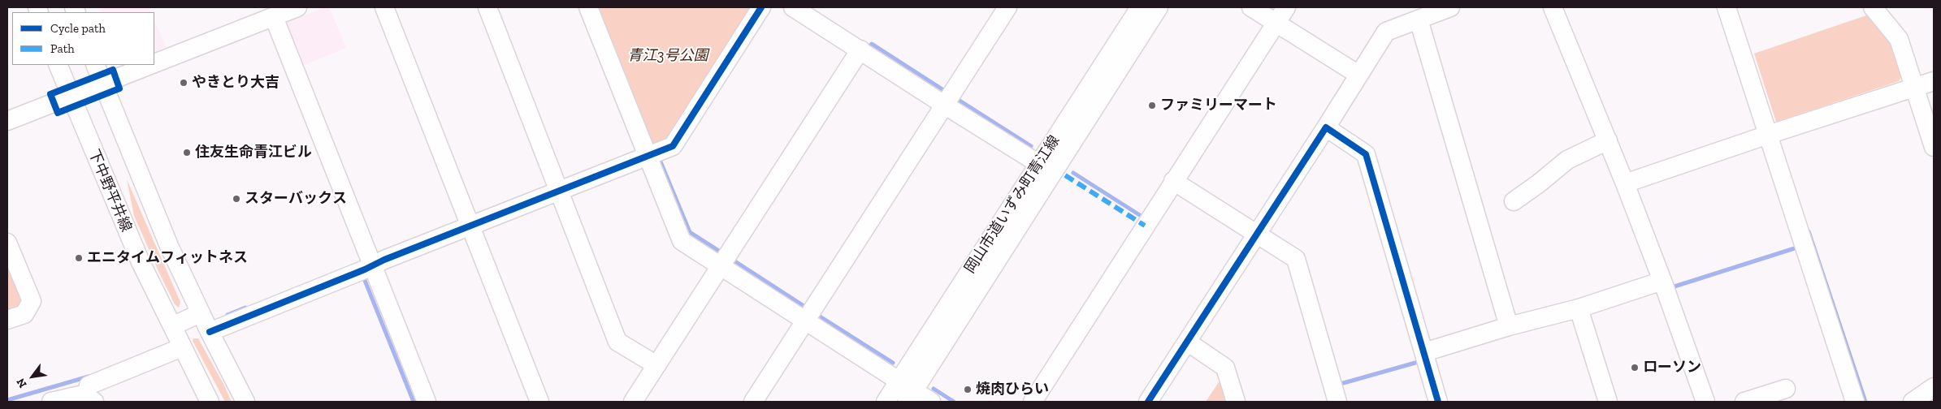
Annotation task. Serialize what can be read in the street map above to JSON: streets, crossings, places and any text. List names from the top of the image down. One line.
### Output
{"streets":{"street":["下中野平井線","岡山市道いずみ町青江線"]},"parks":["青江3号公園"],"places":["やきとり大吉","ファミリーマート","住友生命青江ビル","スターバックス","エニタイムフィットネス","ローソン","焼肉ひらい"],"legend":["Cycle path","Path"],"north":"bottom left"}
